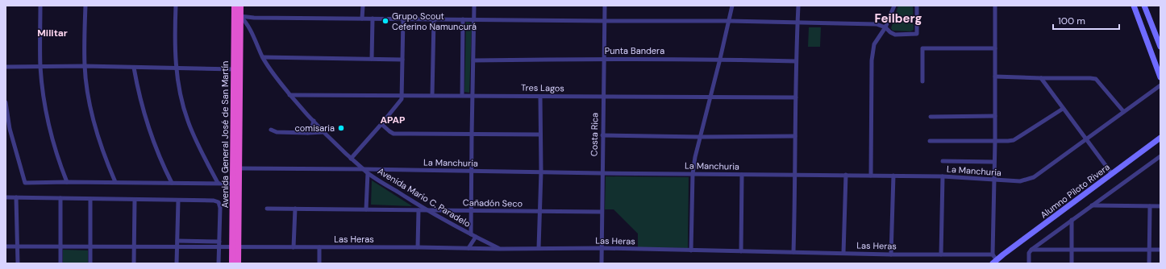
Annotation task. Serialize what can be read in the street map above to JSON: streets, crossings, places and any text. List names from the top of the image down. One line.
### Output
{"streets":{"highway":["Avenida General José de San Martín"],"main road":["Alumno Piloto Rivera"],"street":["Punta Bandera","Tres Lagos","Costa Rica","La Manchuria","Avenida Mario C. Paradelo","Cañadón Seco","Las Heras"]},"crossings":[["Punta Bandera","Costa Rica"],["Tres Lagos","Costa Rica"],["Tres Lagos","Avenida Mario C. Paradelo"],["Avenida General José de San Martín","La Manchuria"],["Avenida General José de San Martín","Avenida Mario C. Paradelo"],["Avenida General José de San Martín","Las Heras"],["Costa Rica","La Manchuria"],["Costa Rica","Cañadón Seco"],["Costa Rica","Las Heras"],["La Manchuria","Avenida Mario C. Paradelo"],["Alumno Piloto Rivera","Las Heras"],["Avenida Mario C. Paradelo","Cañadón Seco"],["Avenida Mario C. Paradelo","Las Heras"]],"districts":["Feilberg","Militar","APAP"],"places":["Grupo Scout Ceferino Namuncurá","comisaria"],"scale_bar":"100 m"}
